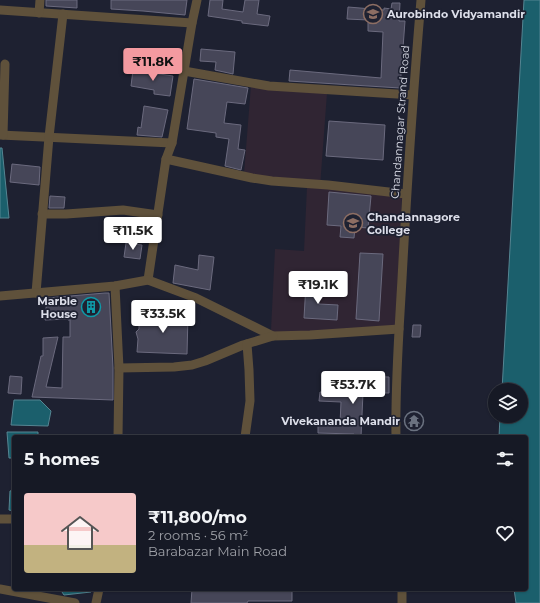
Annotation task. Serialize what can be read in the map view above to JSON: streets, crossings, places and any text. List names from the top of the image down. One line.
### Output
{"streets":{"street":["Chandannagar Strand Road"]},"places":{"school or university":["Aurobindo Vidyamandir","Chandannagore College"],"building":["Marble House"],"temple":["Vivekananda Mandir"]},"page":{"price":["₹11.8K","₹11.5K","₹19.1K","₹33.5K","₹53.7K"],"heading":"5 homes","list":[{"name":"₹11,800/mo","note":"2 rooms · 56 m² · Barabazar Main Road"}]}}
